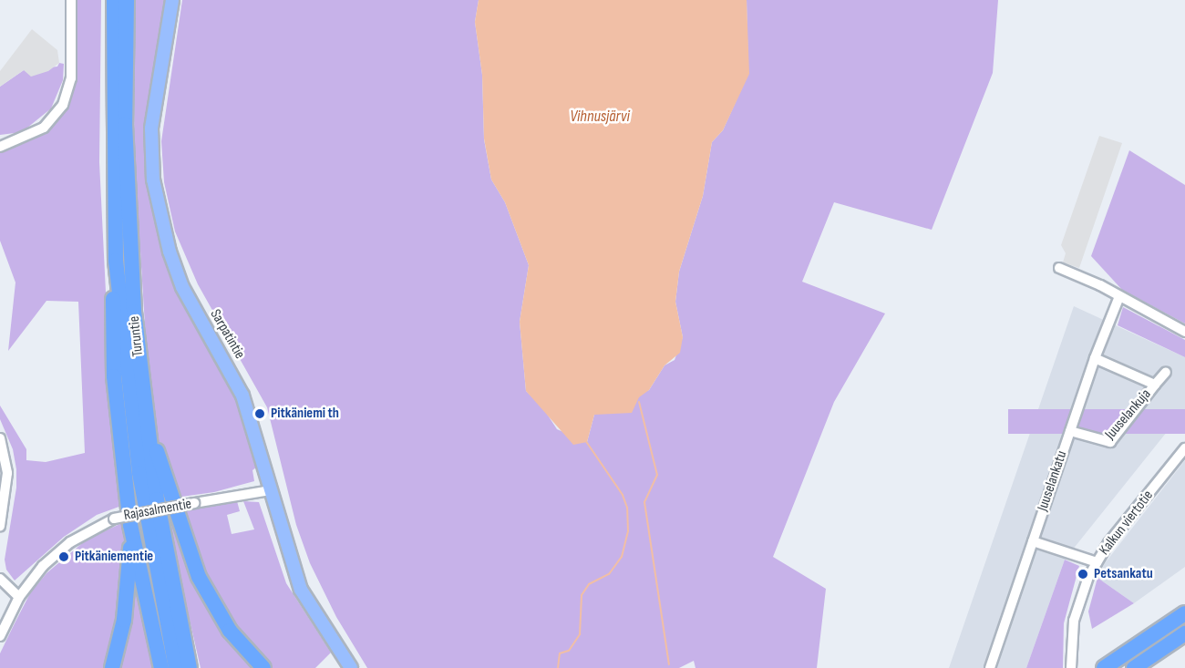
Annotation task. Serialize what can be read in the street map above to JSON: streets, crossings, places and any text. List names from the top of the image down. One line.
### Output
{"streets":{"highway":["Turuntie"],"main road":["Sarpatintie"],"street":["Juuselankuja","Juuselankatu","Rajasalmentie","Kalkun viertotie"]},"crossings":[["Sarpatintie","Rajasalmentie"],["Juuselankuja","Juuselankatu"]],"water":["Vihnusjärvi"],"places":["Pitkäniemi th","Pitkäniementie","Petsankatu"]}
